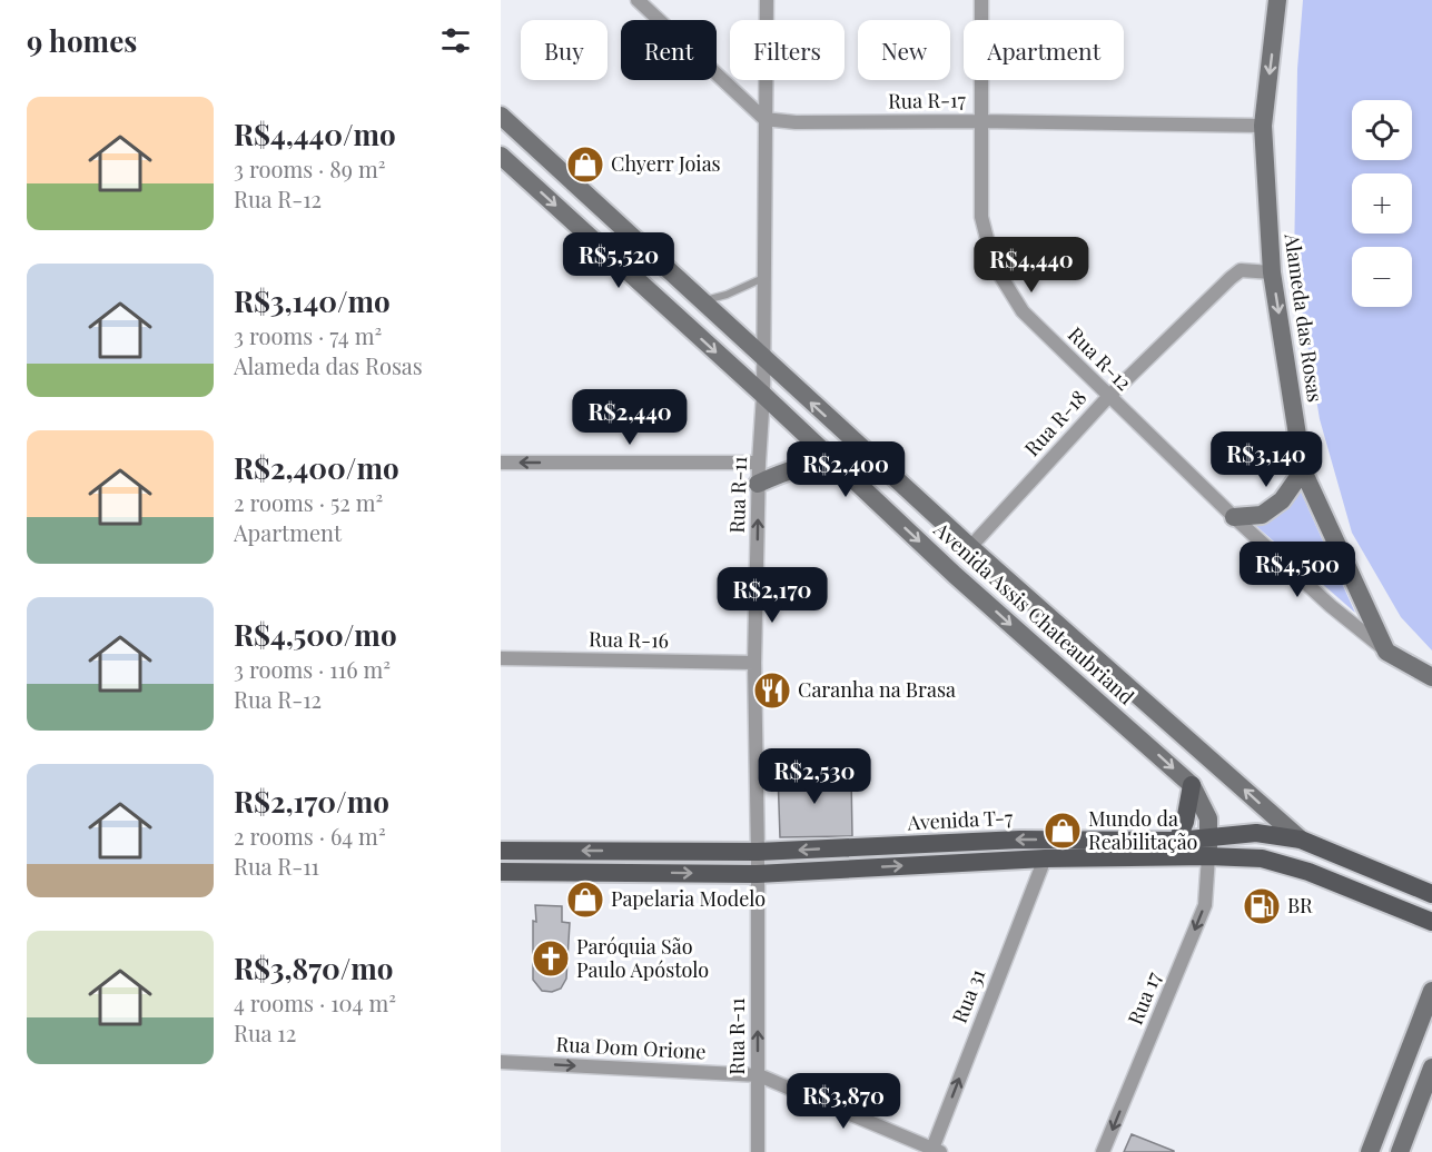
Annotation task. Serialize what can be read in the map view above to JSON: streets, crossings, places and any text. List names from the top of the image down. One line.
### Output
{"streets":{"main road":["Alameda das Rosas","Avenida Assis Chateaubriand","Avenida T-7"],"street":["Rua R-17","Rua R-12","Rua R-18","Rua R-11","Rua R-16","Rua 31","Rua 17","Rua Dom Orione"]},"crossings":[["Rua R-17","Alameda das Rosas"],["Rua R-17","Rua R-12"],["Rua R-17","Rua R-11"],["Alameda das Rosas","Rua R-12"],["Alameda das Rosas","Rua R-18"],["Rua R-12","Rua R-18"],["Rua R-18","Avenida Assis Chateaubriand"],["Rua R-11","Avenida Assis Chateaubriand"],["Rua R-11","Rua R-16"],["Rua R-11","Avenida T-7"],["Rua R-11","Rua Dom Orione"],["Avenida Assis Chateaubriand","Avenida T-7"],["Avenida Assis Chateaubriand","Rua 17"],["Rua 31","Rua Dom Orione"]],"one_way":["Alameda das Rosas","Rua 31","Rua 17","Rua Dom Orione"],"places":{"shop":["Chyerr Joias","Mundo da Reabilitação","Papelaria Modelo"],"restaurant":["Caranha na Brasa"],"fuel station":["BR"],"church":["Paróquia São Paulo Apóstolo"]},"page":{"heading":"9 homes","chip":["Buy","Rent","Filters","New","Apartment"],"list":[{"name":"R$4,440/mo","note":"3 rooms · 89 m² · Rua R-12"},{"name":"R$3,140/mo","note":"3 rooms · 74 m² · Alameda das Rosas"},{"name":"R$2,400/mo","note":"2 rooms · 52 m² · Apartment"},{"name":"R$4,500/mo","note":"3 rooms · 116 m² · Rua R-12"},{"name":"R$2,170/mo","note":"2 rooms · 64 m² · Rua R-11"},{"name":"R$3,870/mo","note":"4 rooms · 104 m² · Rua 12"}],"map_buttons":["+","−"],"price":["R$5,520","R$4,440","R$2,440","R$3,140","R$2,400","R$4,500","R$2,170","R$2,530","R$3,870"]}}
